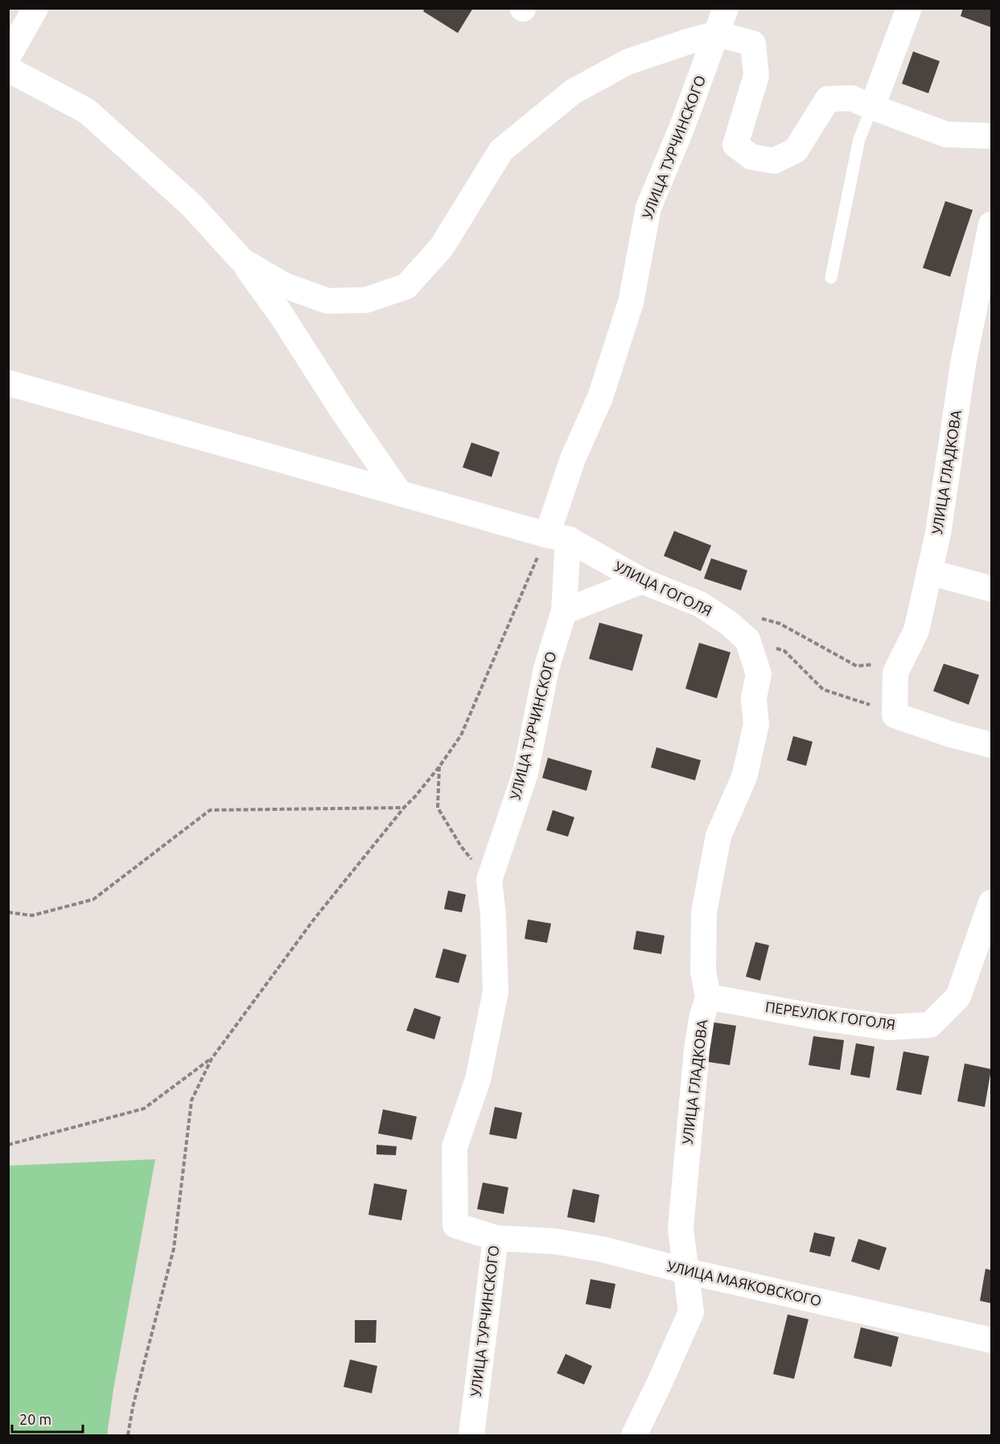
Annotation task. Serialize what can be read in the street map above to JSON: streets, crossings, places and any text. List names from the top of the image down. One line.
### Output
{"streets":{"street":["УЛИЦА ТУРЧИНСКОГО","УЛИЦА ГЛАДКОВА","УЛИЦА ГОГОЛЯ","ПЕРЕУЛОК ГОГОЛЯ","УЛИЦА МАЯКОВСКОГО"]},"crossings":[["УЛИЦА ТУРЧИНСКОГО","УЛИЦА ГОГОЛЯ"],["УЛИЦА ТУРЧИНСКОГО","УЛИЦА МАЯКОВСКОГО"],["УЛИЦА ГЛАДКОВА","УЛИЦА ГОГОЛЯ"],["УЛИЦА ГЛАДКОВА","ПЕРЕУЛОК ГОГОЛЯ"],["УЛИЦА ГЛАДКОВА","УЛИЦА МАЯКОВСКОГО"]],"scale_bar":"20 m"}
